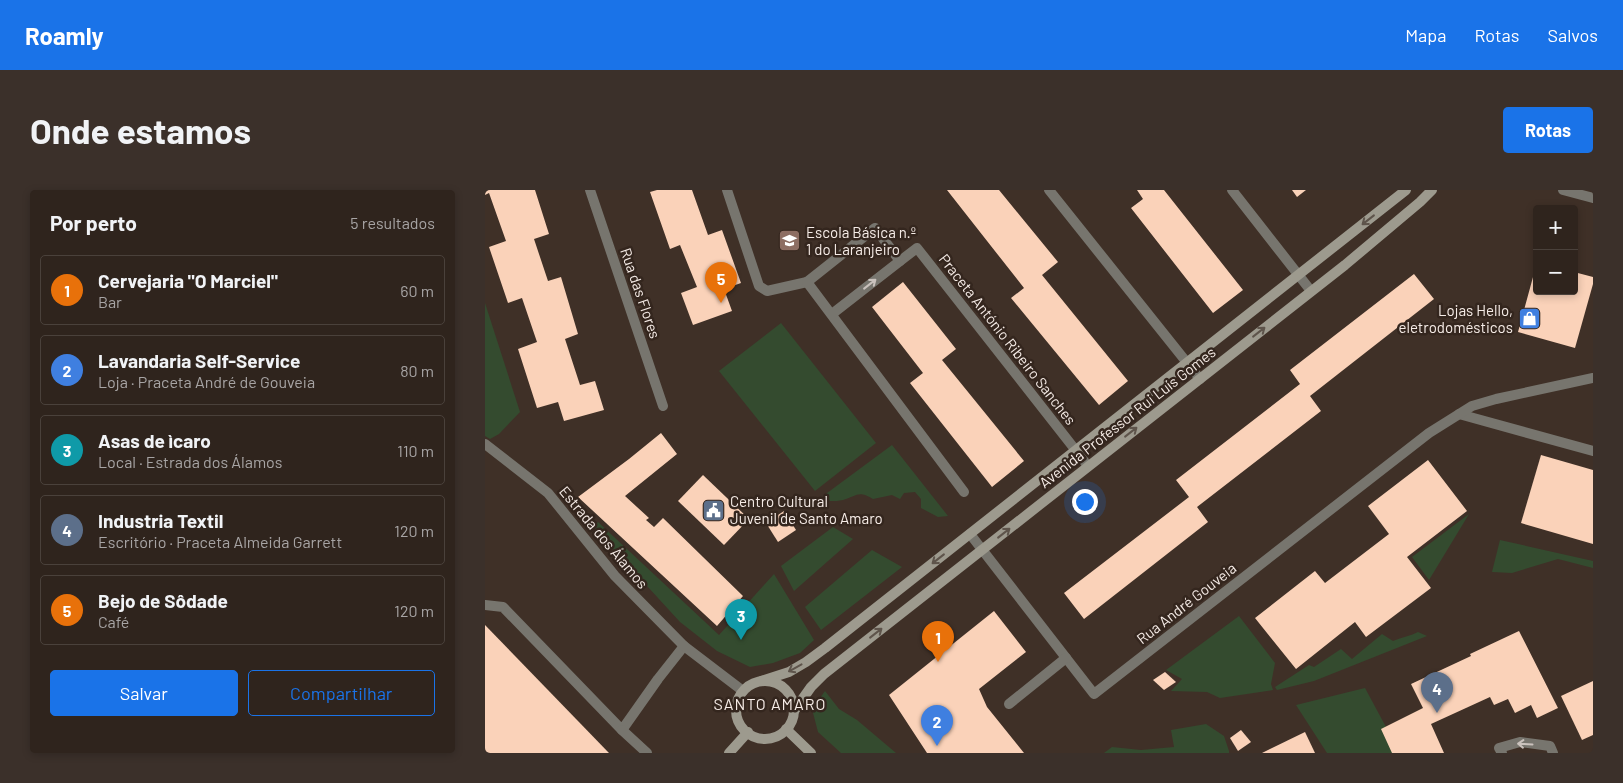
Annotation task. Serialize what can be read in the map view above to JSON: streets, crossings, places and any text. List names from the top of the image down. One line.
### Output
{"streets":{"main road":["Avenida Professor Rui Luís Gomes"],"street":["Rua das Flores","Praceta António Ribeiro Sanches","Estrada dos Álamos","Rua André Gouveia"]},"crossings":[["Praceta António Ribeiro Sanches","Avenida Professor Rui Luís Gomes"],["Avenida Professor Rui Luís Gomes","Estrada dos Álamos"],["Avenida Professor Rui Luís Gomes","Rua André Gouveia"]],"districts":["SANTO AMARO"],"places":{"school or university":["Escola Básica n.º 1 do Laranjeiro"],"shop":["Lojas Hello, eletrodomésticos"],"public building":["Centro Cultural Juvenil de Santo Amaro"]},"page":{"header":"Roamly","nav":["Mapa","Rotas","Salvos"],"buttons":["Rotas",["Salvar","Compartilhar"]],"title":"Onde estamos","heading":["Por perto","5 resultados"],"map_buttons":["+","−"],"list":[{"mark":"1","name":"Cervejaria \"O Marciel\"","note":"Bar","value":"60 m"},{"mark":"2","name":"Lavandaria Self-Service","note":"Loja · Praceta André de Gouveia","value":"80 m"},{"mark":"3","name":"Asas de ìcaro","note":"Local · Estrada dos Álamos","value":"110 m"},{"mark":"4","name":"Industria Textil","note":"Escritório · Praceta Almeida Garrett","value":"120 m"},{"mark":"5","name":"Bejo de Sôdade","note":"Café","value":"120 m"}],"pins":["5","3","1","4","2"]}}
